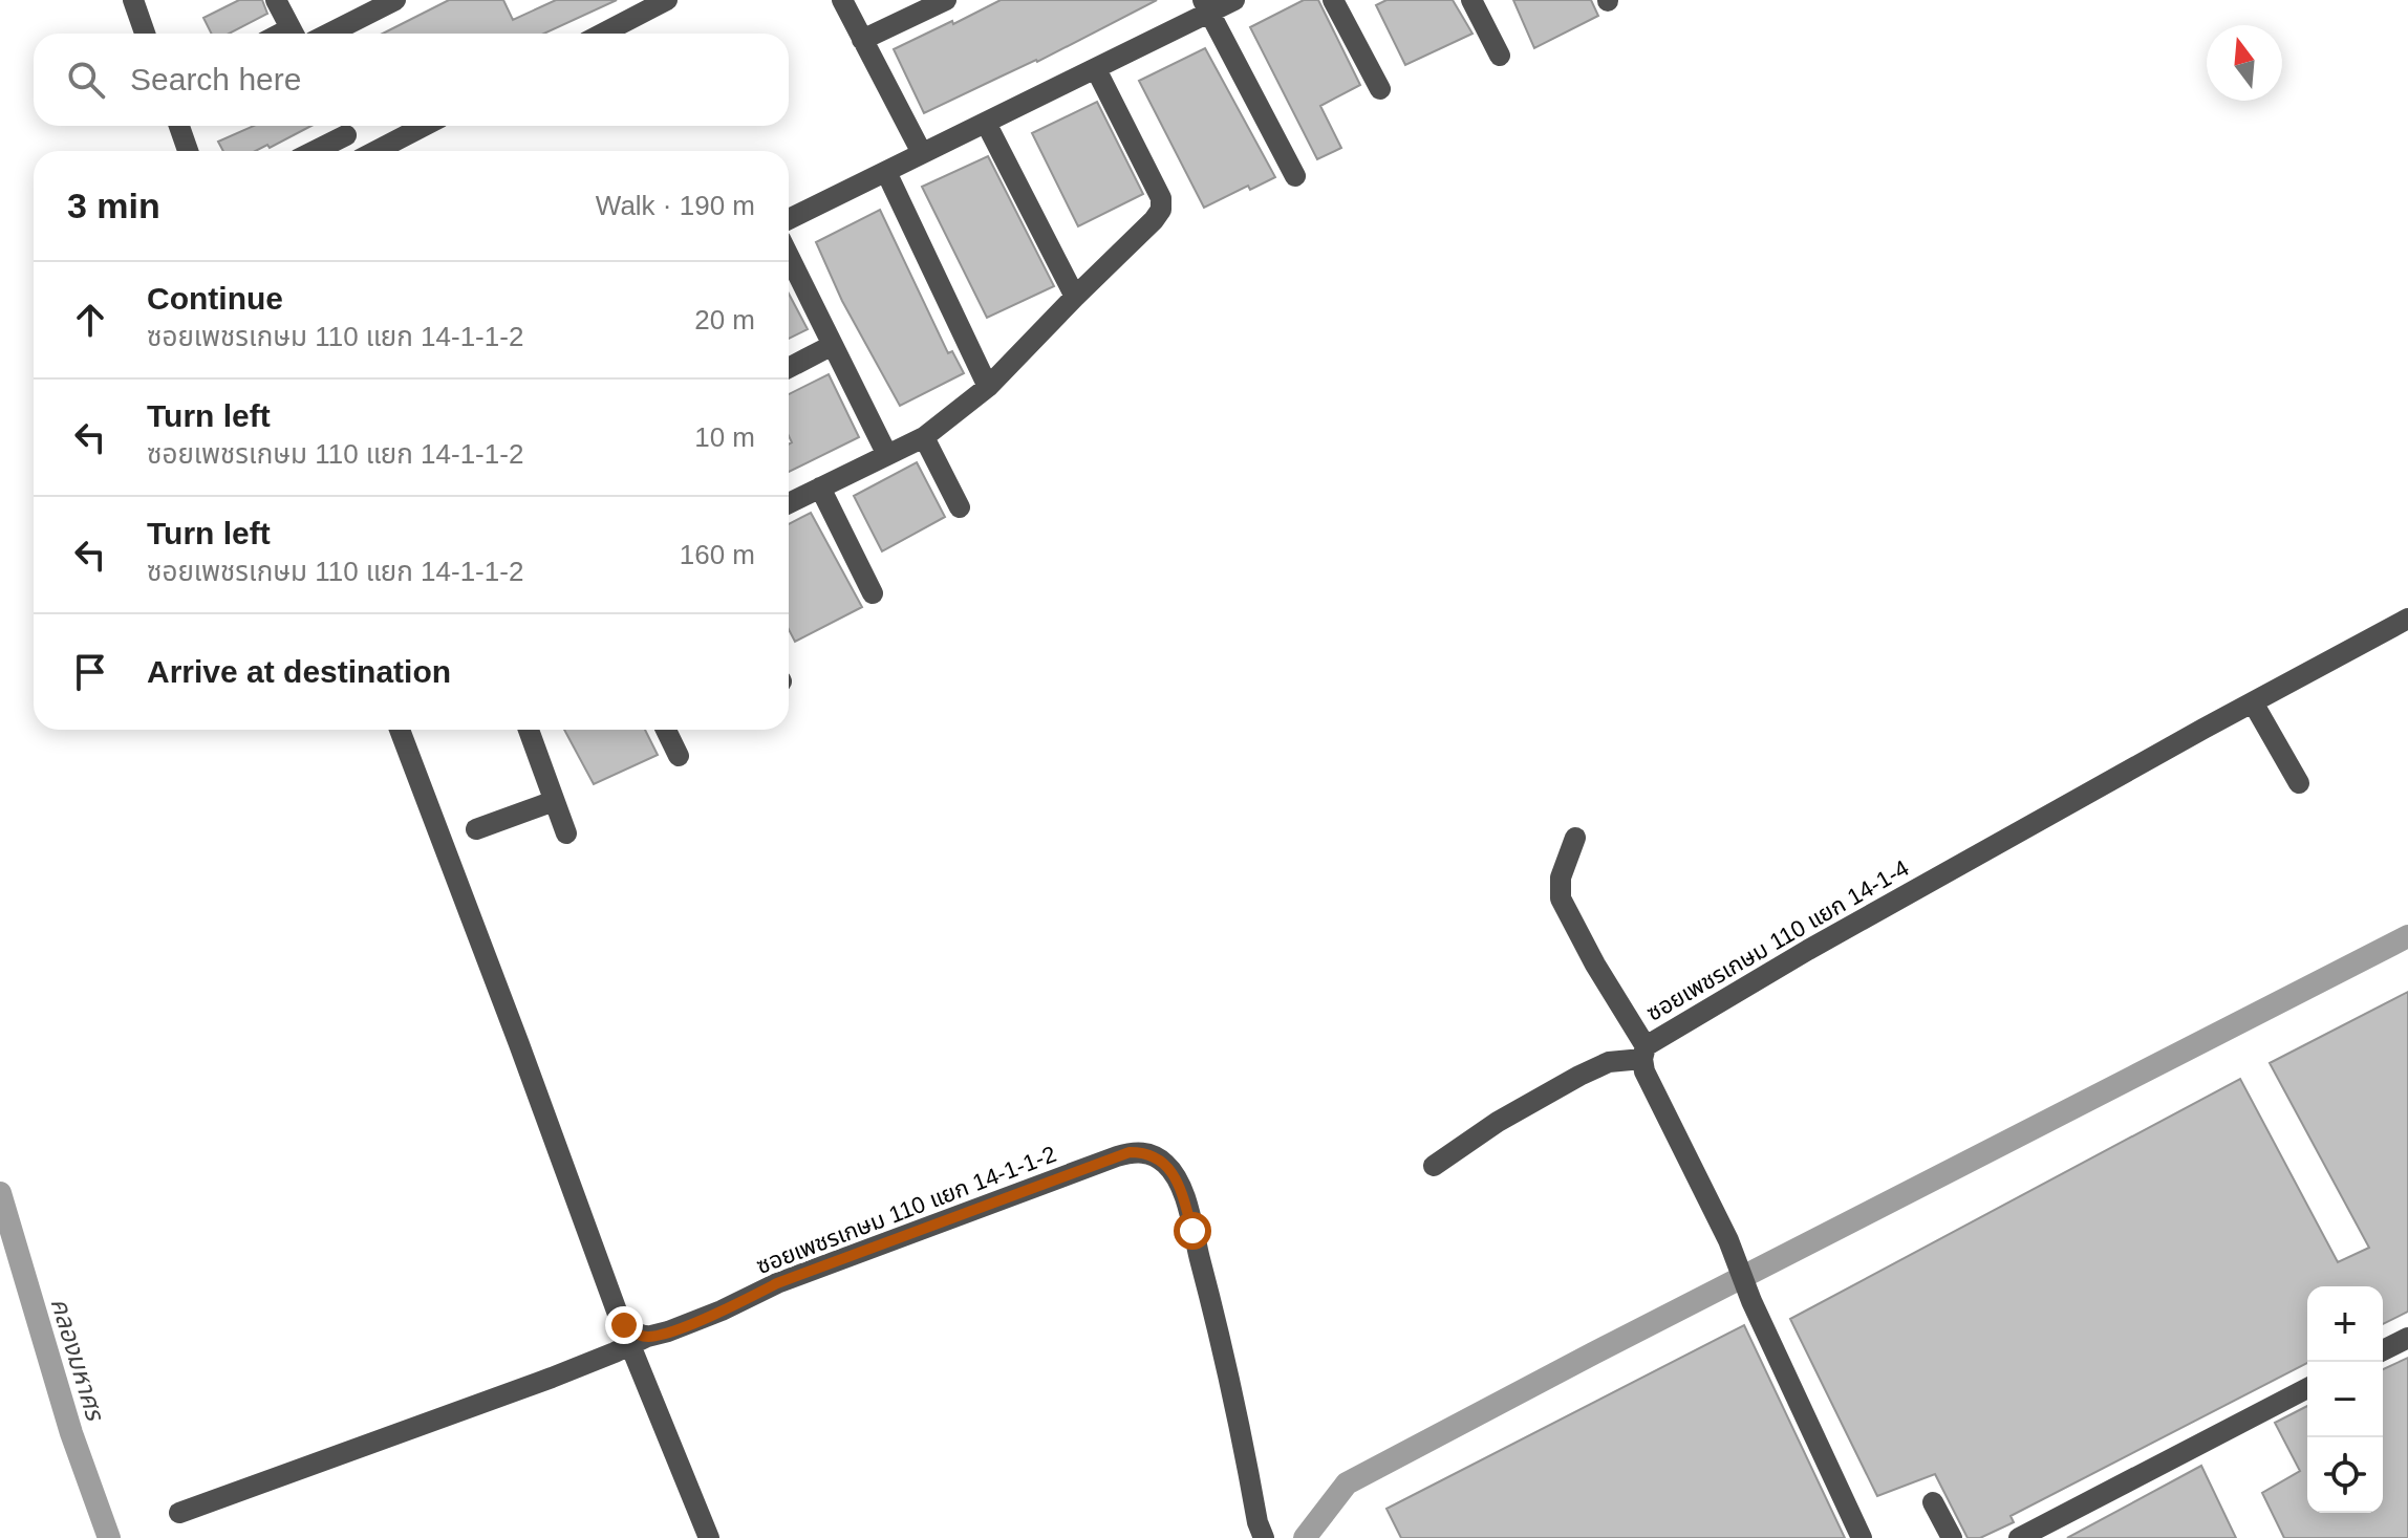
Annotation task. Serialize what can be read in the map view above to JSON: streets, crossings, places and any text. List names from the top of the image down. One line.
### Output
{"streets":{"street":["ซอยเพชรเกษม 110 แยก 14-1-4","ซอยเพชรเกษม 110 แยก 14-1-1-2"]},"water":["คลองมหาศร"],"north":"top","page":{"search":"Search here","heading":["3 min","Walk · 190 m"],"list":[["Continue","ซอยเพชรเกษม 110 แยก 14-1-1-2","20 m"],["Turn left","ซอยเพชรเกษม 110 แยก 14-1-1-2","10 m"],["Turn left","ซอยเพชรเกษม 110 แยก 14-1-1-2","160 m"],"Arrive at destination"],"map_buttons":["+","−"]}}
